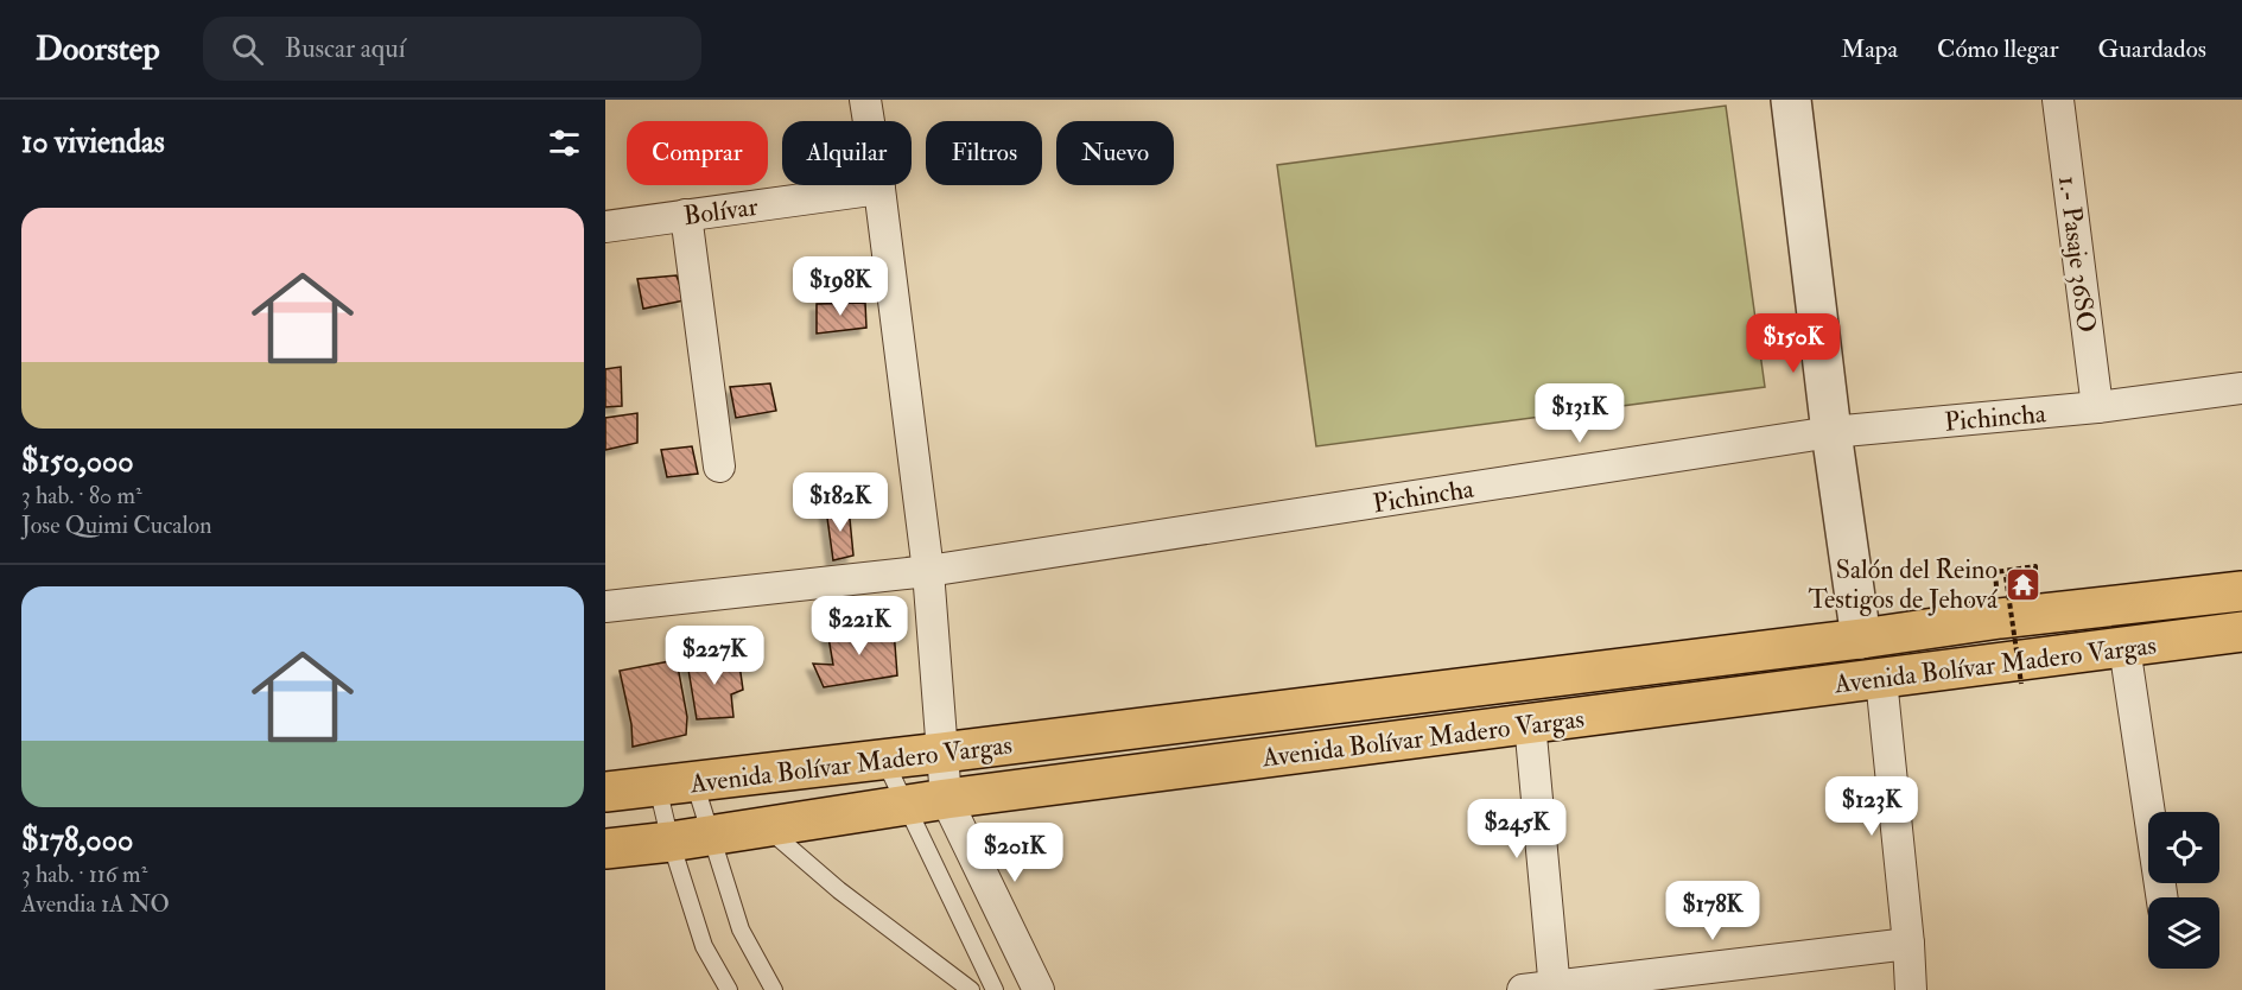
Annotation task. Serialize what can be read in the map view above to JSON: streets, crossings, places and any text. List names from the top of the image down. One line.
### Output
{"streets":{"main road":["Avenida Bolívar Madero Vargas"],"street":["Bolívar","1.- Pasaje 36SO","Pichincha"]},"crossings":[["1.- Pasaje 36SO","Pichincha"]],"places":{"temple":["Salón del Reino Testigos de Jehová"]},"page":{"header":"Doorstep","search":"Buscar aquí","nav":["Mapa","Cómo llegar","Guardados"],"heading":"10 viviendas","chip":["Comprar","Alquilar","Filtros","Nuevo"],"list":[{"name":"$150,000","note":"3 hab. · 80 m² · Jose Quimi Cucalon"},{"name":"$178,000","note":"3 hab. · 116 m² · Avendia 1A NO"}],"price":["$198K","$150K","$131K","$182K","$221K","$227K","$123K","$245K","$201K","$178K"]}}
